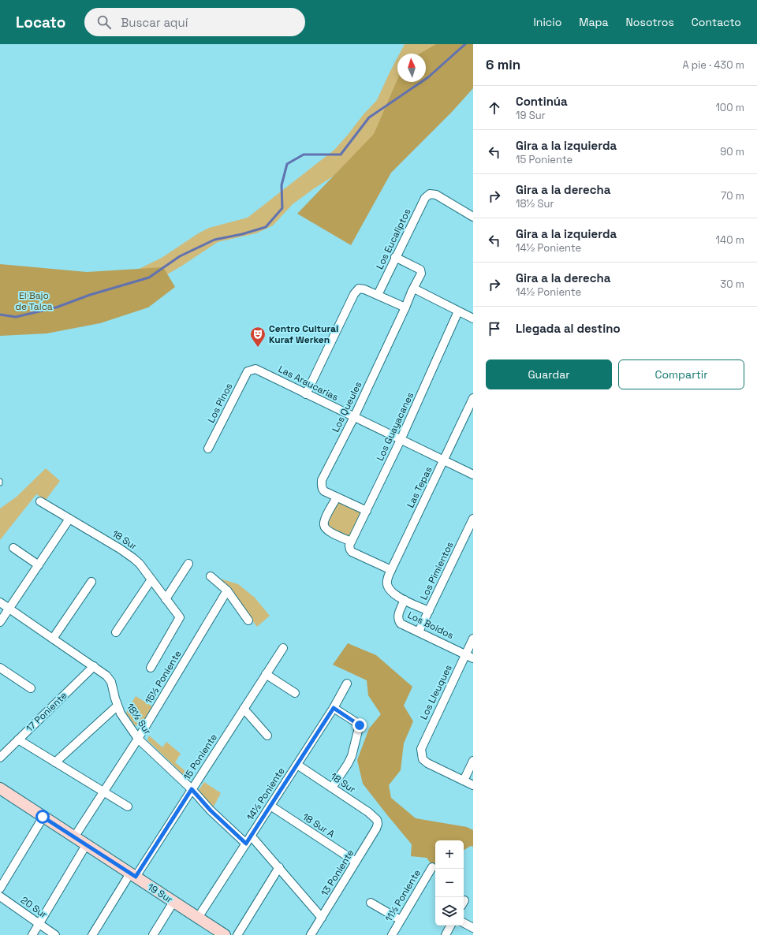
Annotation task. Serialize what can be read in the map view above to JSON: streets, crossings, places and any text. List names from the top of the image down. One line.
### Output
{"streets":{"street":["Los Eucaliptos","Las Araucarias","Los Pinos","Los Queules","Los Guayacanes","Las Tepas","18 Sur","Los Pimientos","Los Boldos","15½ Poniente","Los Lleuques","17 Poniente","18½ Sur","15 Poniente","14½ Poniente","18 Sur A","13 Poniente","19 Sur","11½ Poniente","20 Sur"]},"crossings":[["Los Eucaliptos","Los Queules"],["Las Araucarias","Los Pinos"],["Las Araucarias","Los Queules"],["Las Araucarias","Los Guayacanes"],["Las Araucarias","Las Tepas"],["Los Queules","Los Guayacanes"],["Las Tepas","Los Boldos"],["18 Sur","14½ Poniente"],["18 Sur","13 Poniente"],["Los Pimientos","Los Boldos"],["Los Boldos","Los Lleuques"],["15½ Poniente","18½ Sur"],["15½ Poniente","19 Sur"],["17 Poniente","18½ Sur"],["18½ Sur","15 Poniente"],["18½ Sur","14½ Poniente"],["15 Poniente","19 Sur"],["14½ Poniente","18 Sur A"],["14½ Poniente","19 Sur"],["18 Sur A","13 Poniente"]],"parks":["El Bajo de Talca"],"places":{"theatre":["Centro Cultural Kuraf Werken"]},"north":"top","page":{"header":"Locato","search":"Buscar aquí","nav":["Inicio","Mapa","Nosotros","Contacto"],"heading":["6 min","A pie · 430 m"],"list":[["Continúa","19 Sur","100 m"],["Gira a la izquierda","15 Poniente","90 m"],["Gira a la derecha","18½ Sur","70 m"],["Gira a la izquierda","14½ Poniente","140 m"],["Gira a la derecha","14½ Poniente","30 m"],"Llegada al destino"],"buttons":["Guardar","Compartir"],"map_buttons":["+","−"]}}
